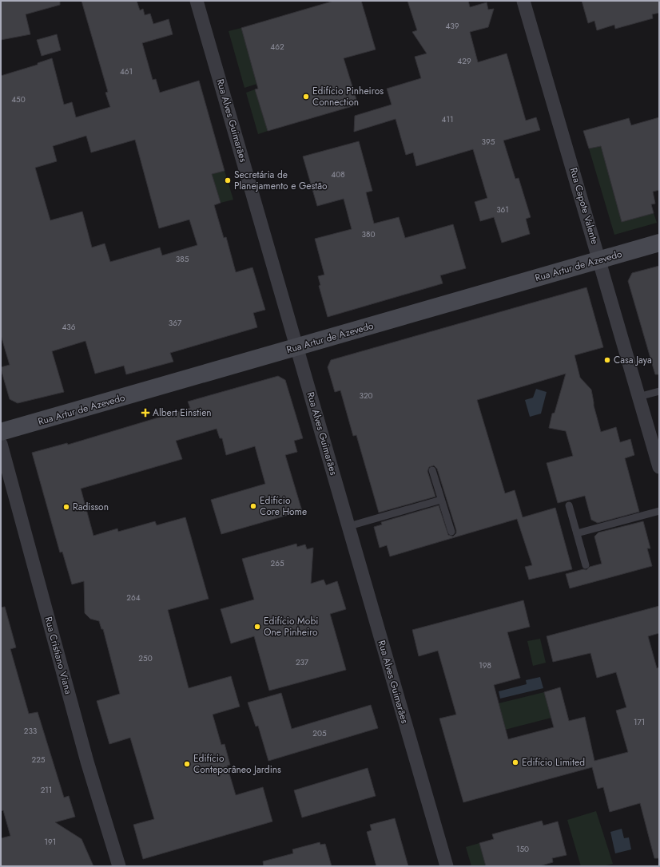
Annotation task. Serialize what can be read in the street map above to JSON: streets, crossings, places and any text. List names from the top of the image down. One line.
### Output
{"streets":{"street":["Rua Alves Guimarães","Rua Capote Valente","Rua Artur de Azevedo","Rua Cristiano Viana"]},"crossings":[["Rua Alves Guimarães","Rua Artur de Azevedo"],["Rua Capote Valente","Rua Artur de Azevedo"]],"places":{"other":["Edifício Pinheiros Connection","Secretária de Planejamento e Gestão","Casa Jaya","Edifício Core Home","Radisson","Edifício Mobi One Pinheiro","Edifício Limited","Edifício Conteporâneo Jardins"],"health":["Albert Einstien"]},"house_numbers":["439","462","429","461","450","411","395","408","361","380","385","367","436","320","265","264","250","237","198","171","233","205","225","211","191","150"]}
